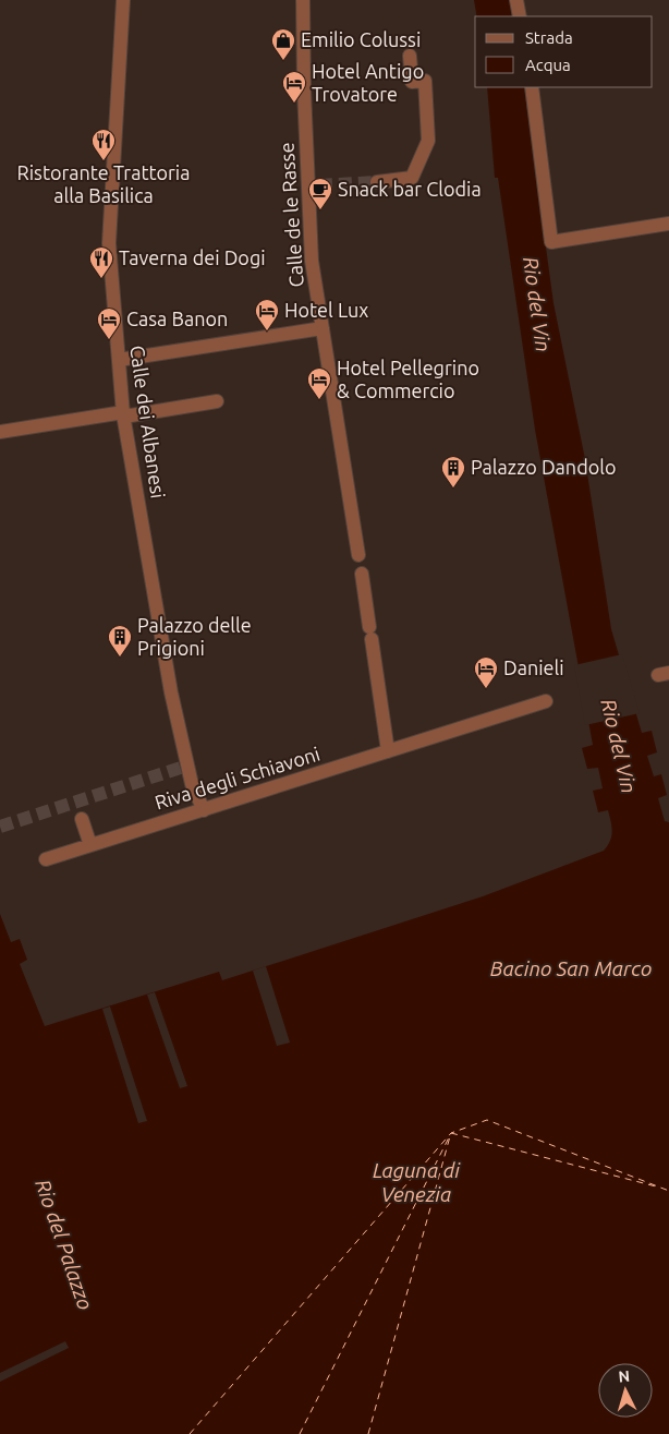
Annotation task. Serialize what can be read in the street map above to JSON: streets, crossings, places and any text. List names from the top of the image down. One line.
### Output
{"streets":{"street":["Calle de le Rasse","Calle dei Albanesi","Riva degli Schiavoni"]},"crossings":[["Calle dei Albanesi","Riva degli Schiavoni"]],"water":["Rio del Vin","Bacino San Marco","Laguna di Venezia","Rio del Palazzo"],"places":{"shop":["Emilio Colussi"],"hotel":["Hotel Antigo Trovatore","Hotel Lux","Casa Banon","Hotel Pellegrino & Commercio","Danieli"],"restaurant":["Ristorante Trattoria alla Basilica","Taverna dei Dogi"],"cafe":["Snack bar Clodia"],"building":["Palazzo Dandolo","Palazzo delle Prigioni"]},"legend":["Strada","Acqua"],"north":"top"}
